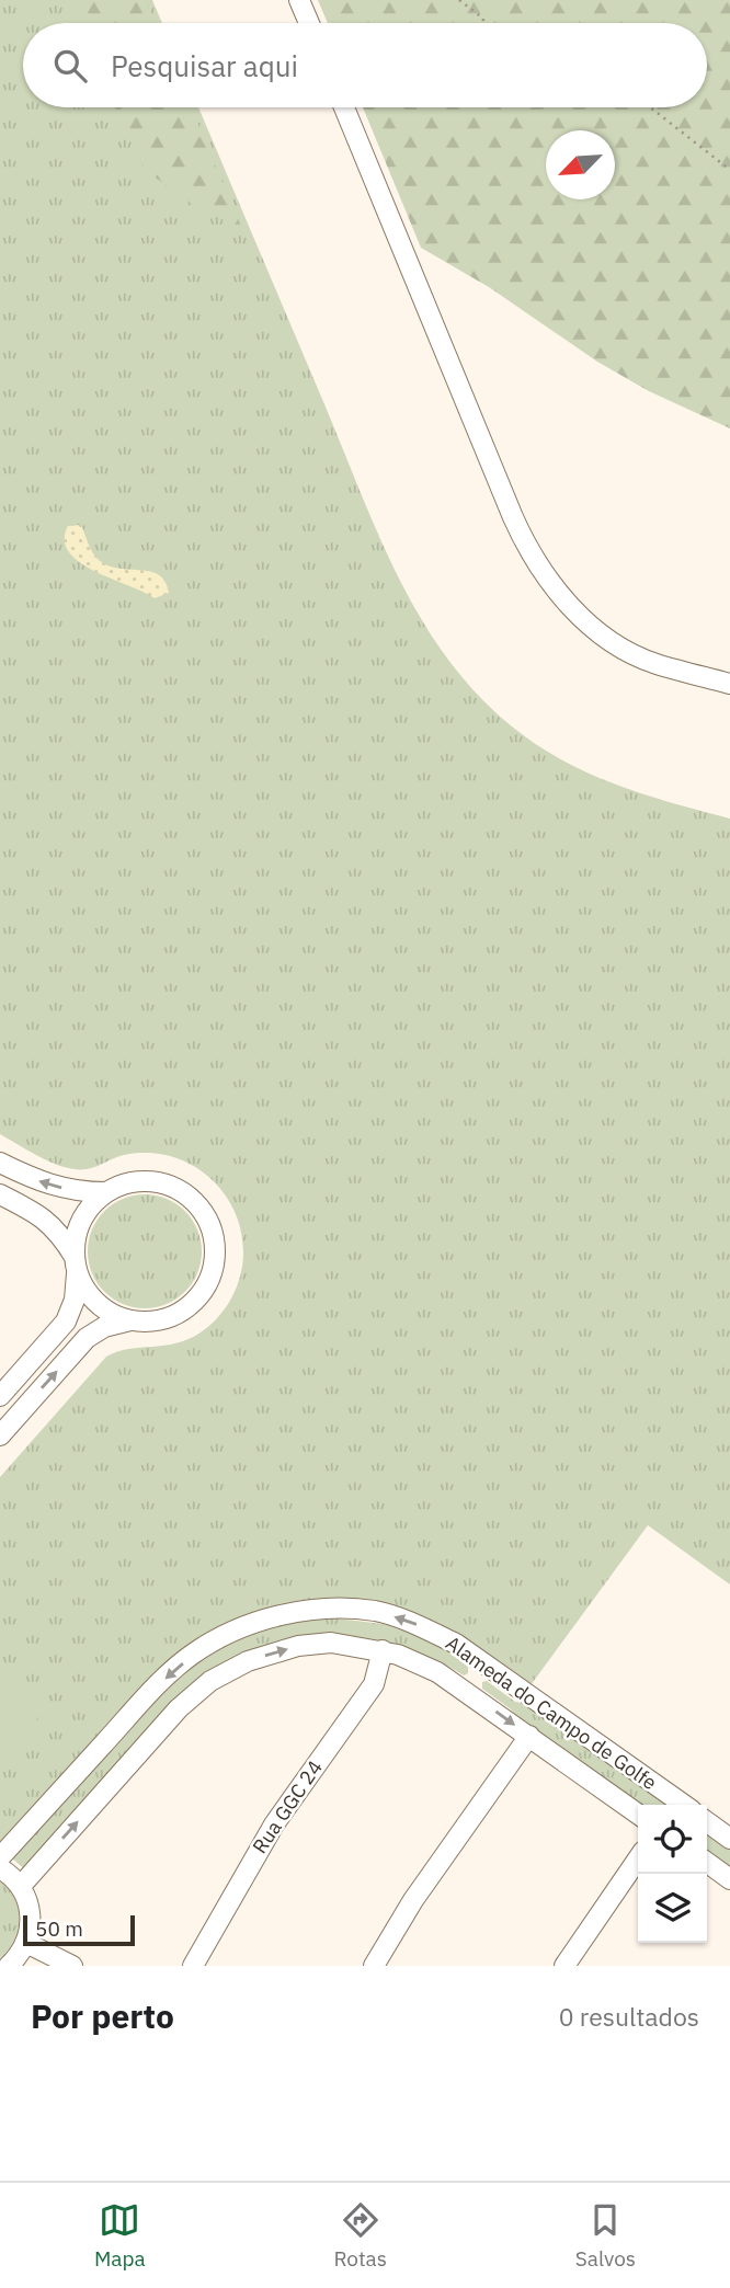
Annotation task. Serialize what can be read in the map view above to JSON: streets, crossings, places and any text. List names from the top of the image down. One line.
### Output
{"streets":{"street":["Alameda do Campo de Golfe","Rua GGC 24"]},"crossings":[["Alameda do Campo de Golfe","Rua GGC 24"]],"scale_bar":"50 m","north":"bottom left","page":{"search":"Pesquisar aqui","scale":"50 m","heading":["Por perto","0 resultados"],"nav":["Mapa","Rotas","Salvos"]}}
